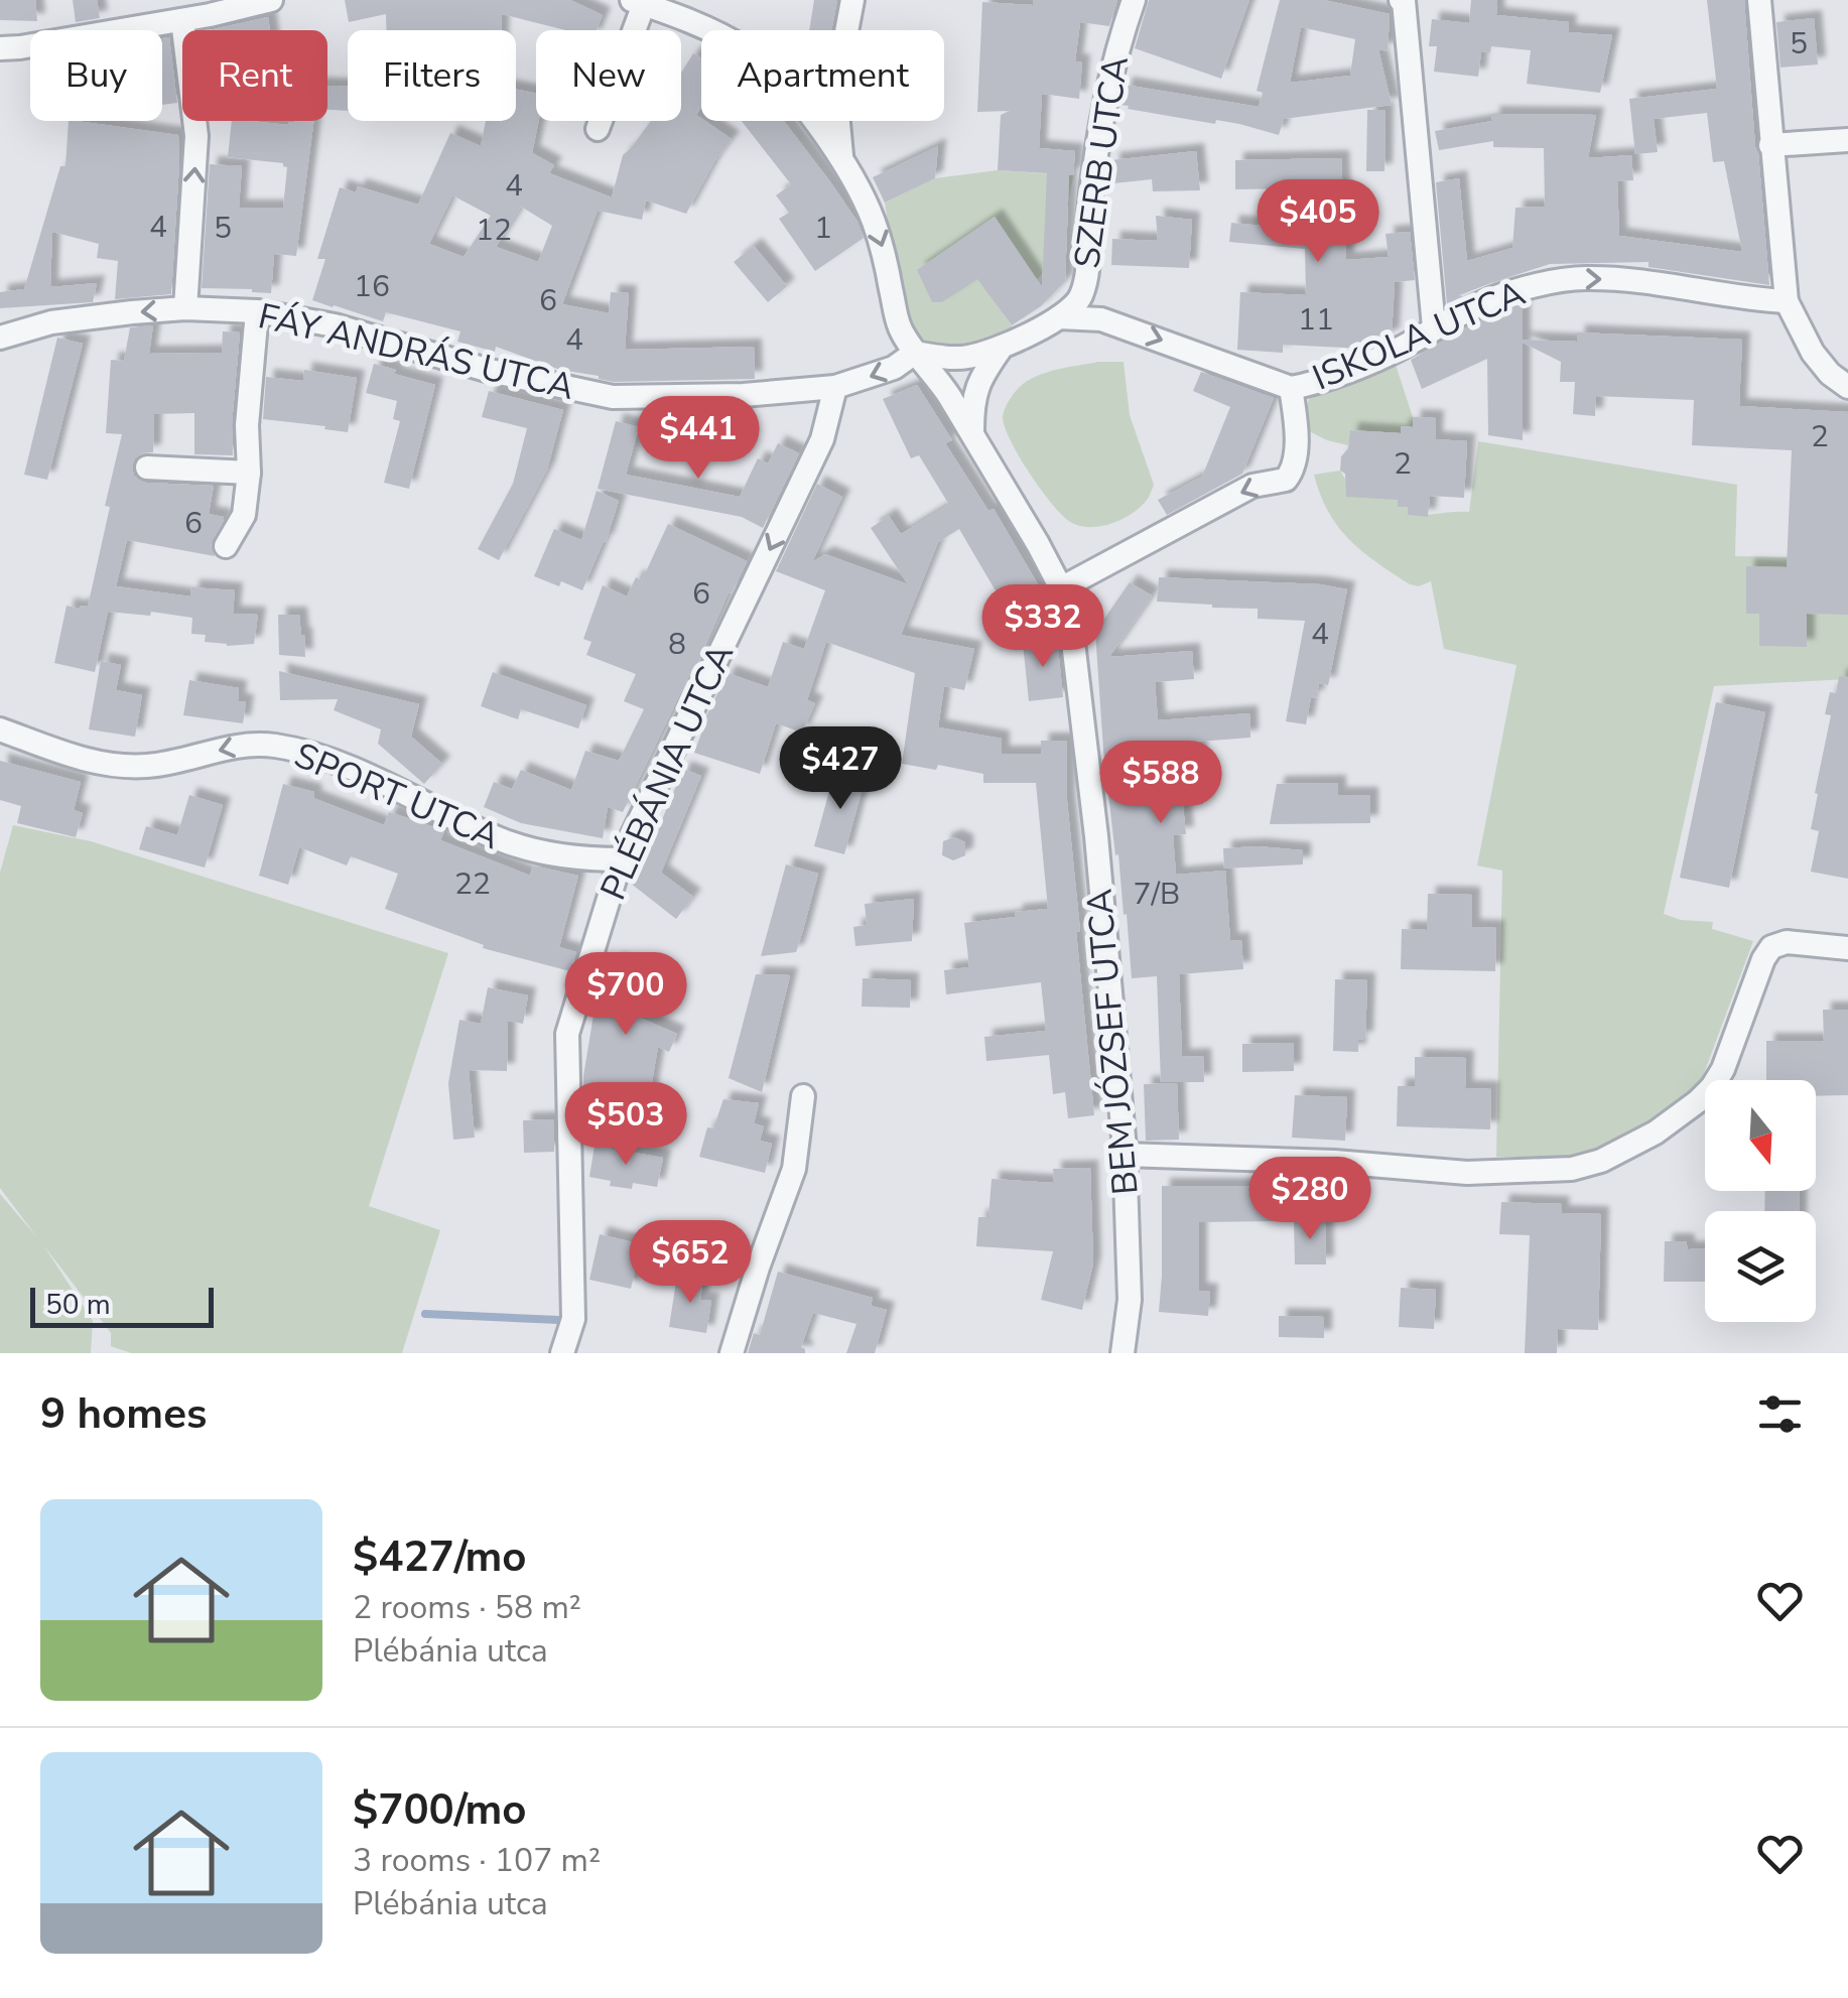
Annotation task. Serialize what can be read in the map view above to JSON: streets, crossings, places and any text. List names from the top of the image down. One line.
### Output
{"streets":{"street":["SZERB UTCA","ISKOLA UTCA","FÁY ANDRÁS UTCA","PLÉBÁNIA UTCA","SPORT UTCA","BEM JÓZSEF UTCA"]},"crossings":[["FÁY ANDRÁS UTCA","PLÉBÁNIA UTCA"],["FÁY ANDRÁS UTCA","BEM JÓZSEF UTCA"],["PLÉBÁNIA UTCA","SPORT UTCA"]],"one_way":["ISKOLA UTCA","PLÉBÁNIA UTCA","SPORT UTCA"],"house_numbers":["5","4","4","5","1","12","16","6","11","4","2","2","6","6","4","8","22","7/B"],"scale_bar":"50 m","north":"bottom","page":{"chip":["Buy","Rent","Filters","New","Apartment"],"price":["$405","$441","$332","$427","$588","$700","$503","$280","$652"],"scale":"50 m","heading":"9 homes","list":[{"name":"$427/mo","note":"2 rooms · 58 m² · Plébánia utca"},{"name":"$700/mo","note":"3 rooms · 107 m² · Plébánia utca"}]}}
